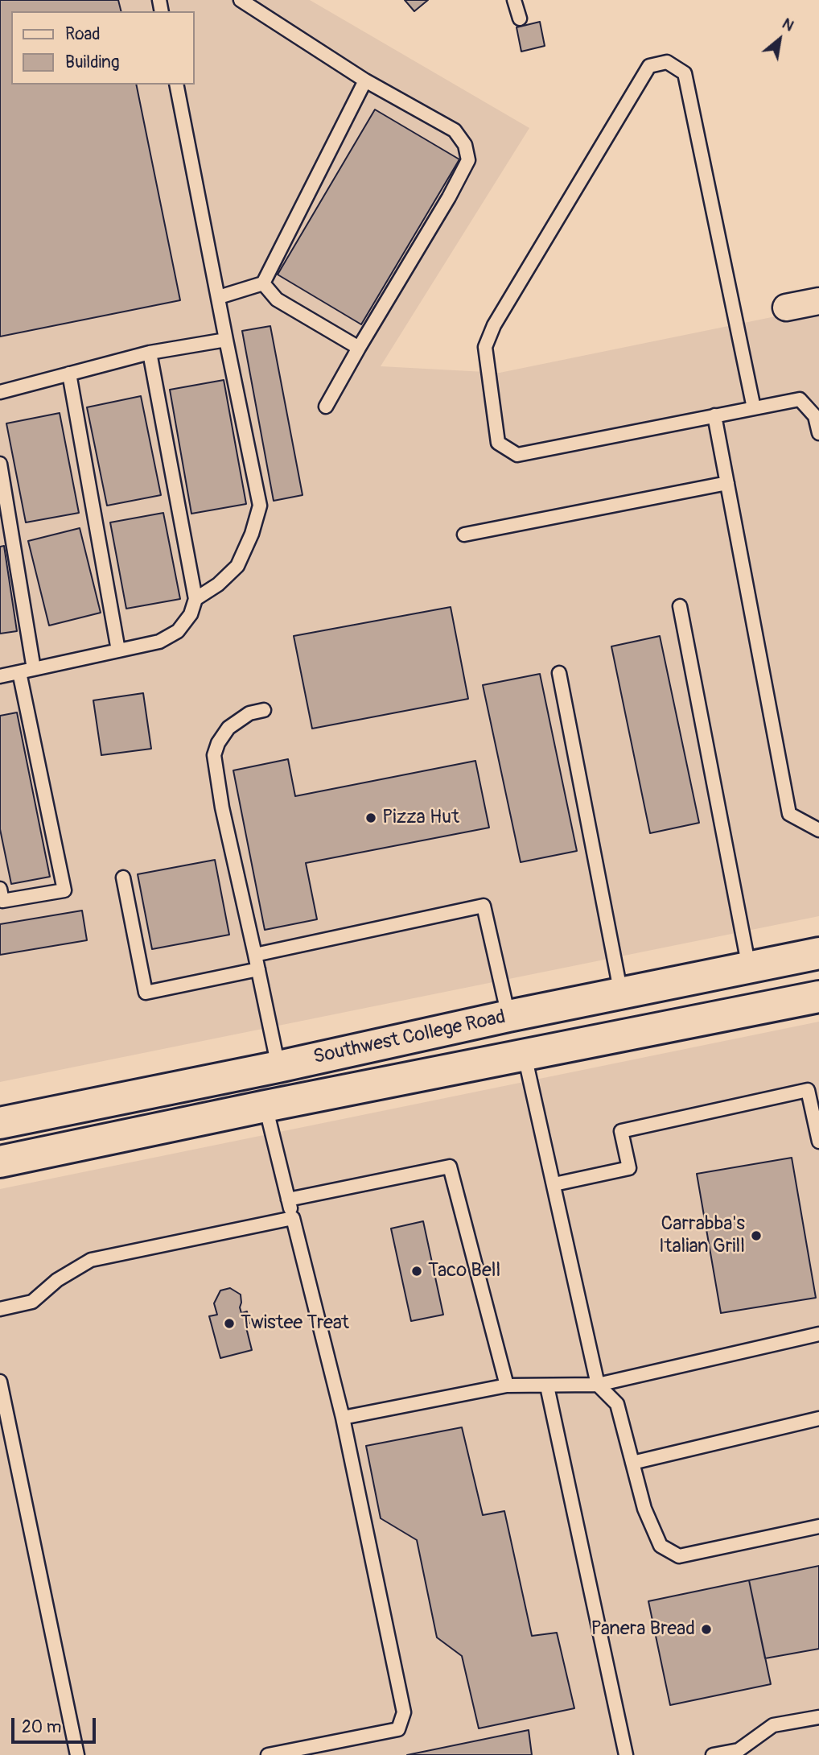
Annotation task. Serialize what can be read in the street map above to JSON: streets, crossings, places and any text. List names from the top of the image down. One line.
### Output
{"streets":{"main road":["Southwest College Road"]},"places":["Pizza Hut","Carrabba's Italian Grill","Taco Bell","Twistee Treat","Panera Bread"],"legend":["Road","Building"],"scale_bar":"20 m","north":"top right"}
